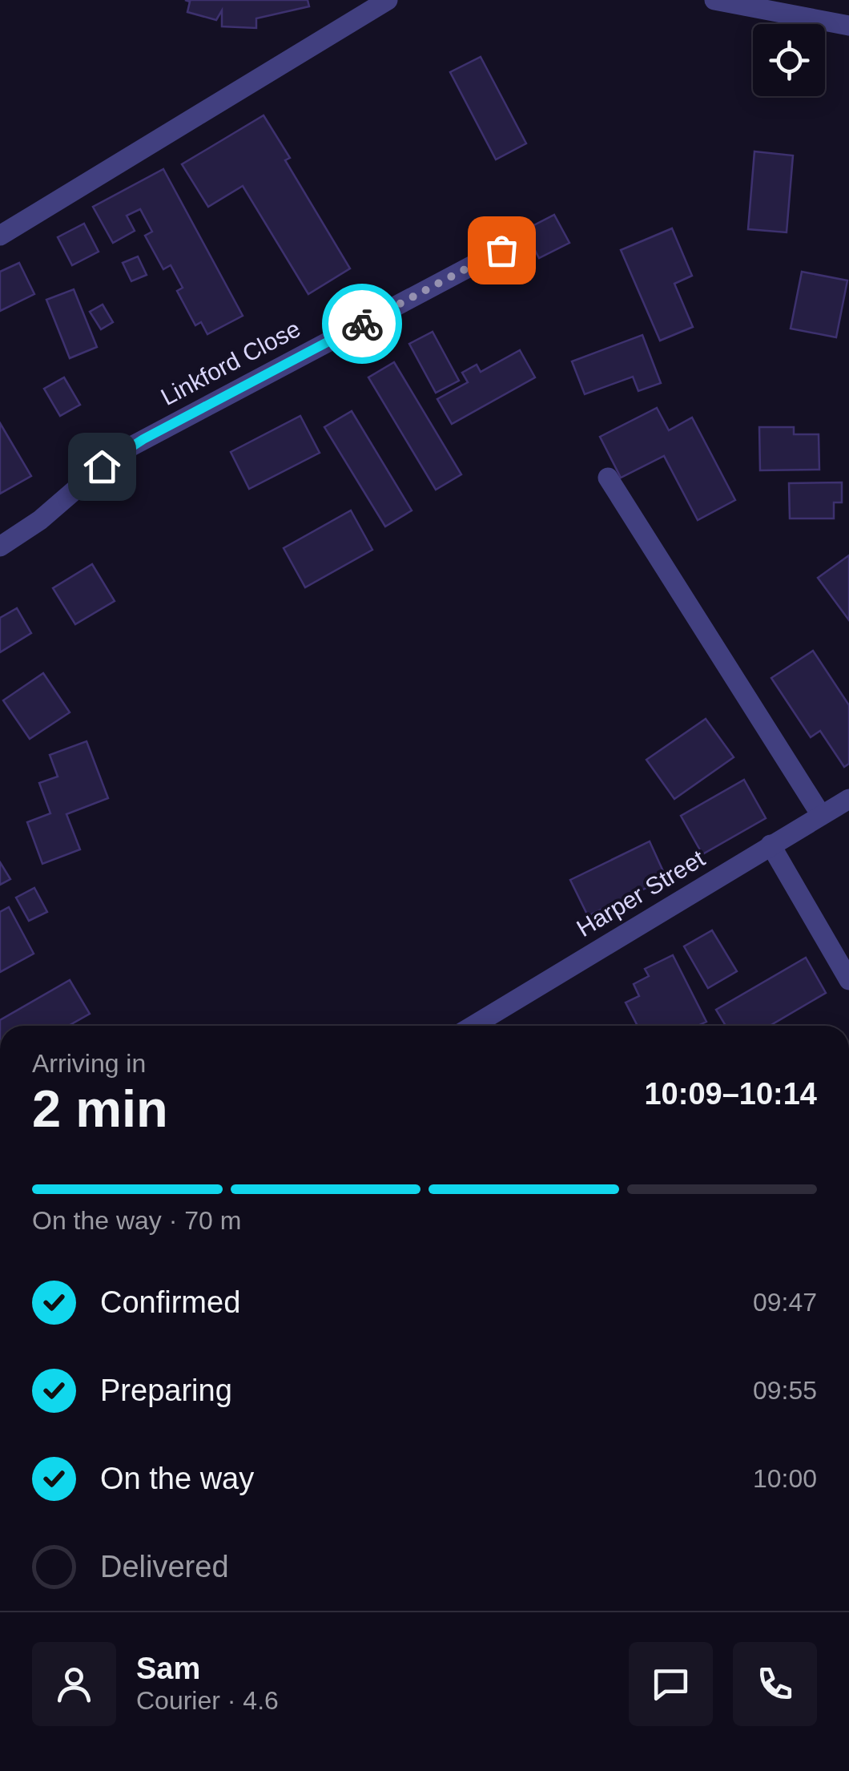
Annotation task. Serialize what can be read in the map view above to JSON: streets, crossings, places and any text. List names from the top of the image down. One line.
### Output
{"streets":{"street":["Linkford Close","Harper Street"]},"page":{"heading":["2 min","Arriving in","10:09–10:14"],"panel":["Sam","Courier · 4.6"],"bar":"On the way · 70 m","list":[["Confirmed","09:47"],["Preparing","09:55"],["On the way","10:00"],"Delivered"]}}
